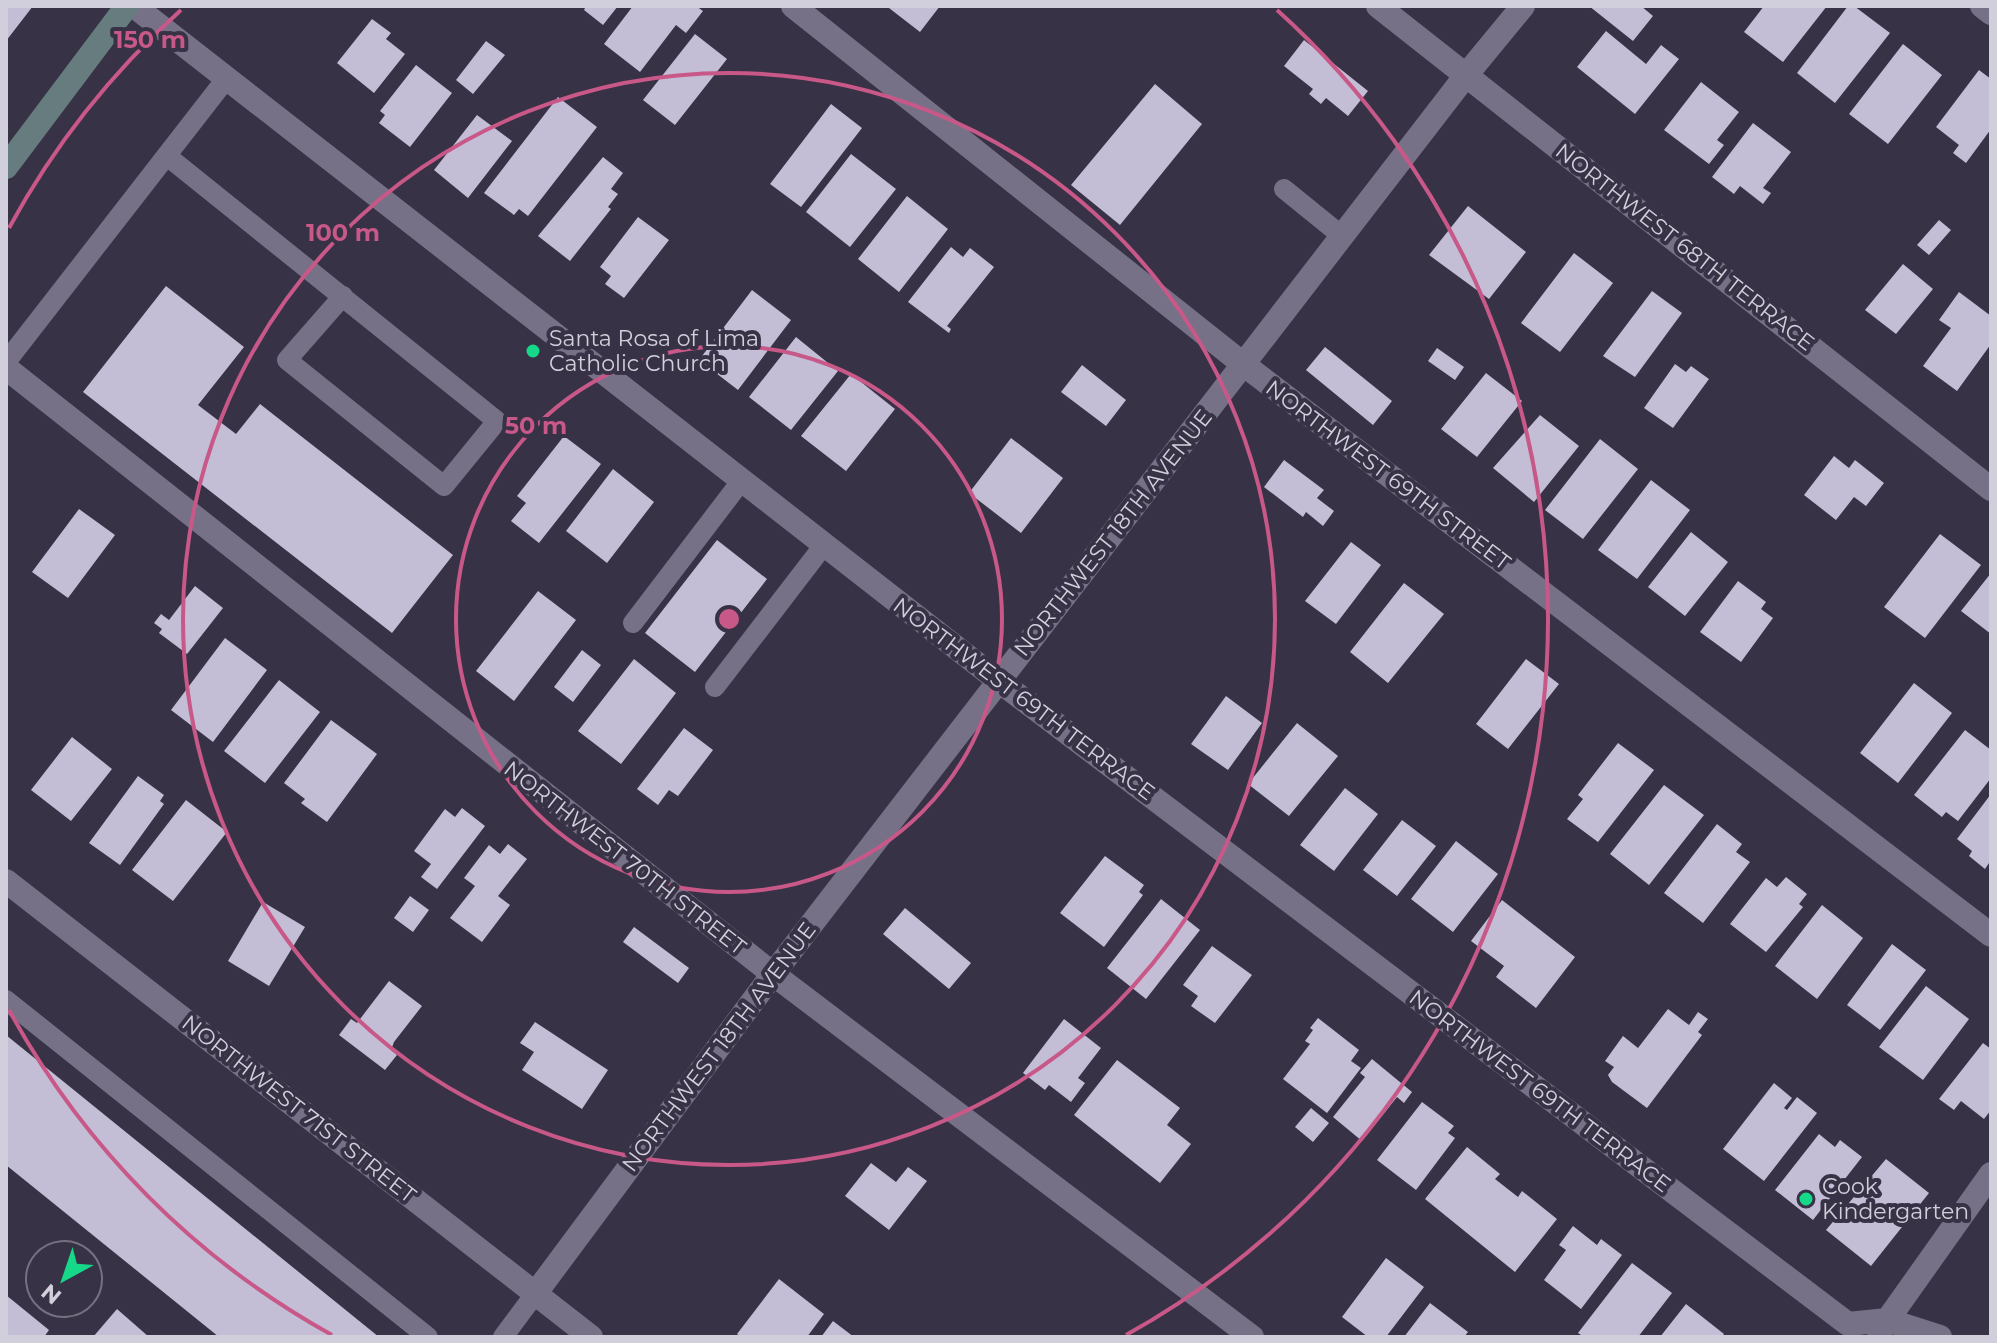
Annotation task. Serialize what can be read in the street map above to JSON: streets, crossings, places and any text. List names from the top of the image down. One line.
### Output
{"streets":{"street":["NORTHWEST 68TH TERRACE","NORTHWEST 69TH STREET","NORTHWEST 18TH AVENUE","NORTHWEST 69TH TERRACE","NORTHWEST 70TH STREET","NORTHWEST 71ST STREET"]},"crossings":[["NORTHWEST 68TH TERRACE","NORTHWEST 18TH AVENUE"],["NORTHWEST 69TH STREET","NORTHWEST 18TH AVENUE"],["NORTHWEST 18TH AVENUE","NORTHWEST 69TH TERRACE"],["NORTHWEST 18TH AVENUE","NORTHWEST 70TH STREET"],["NORTHWEST 18TH AVENUE","NORTHWEST 71ST STREET"]],"places":["Santa Rosa of Lima Catholic Church","Cook Kindergarten"],"north":"bottom left","rings":["150 m","100 m","50 m"]}
